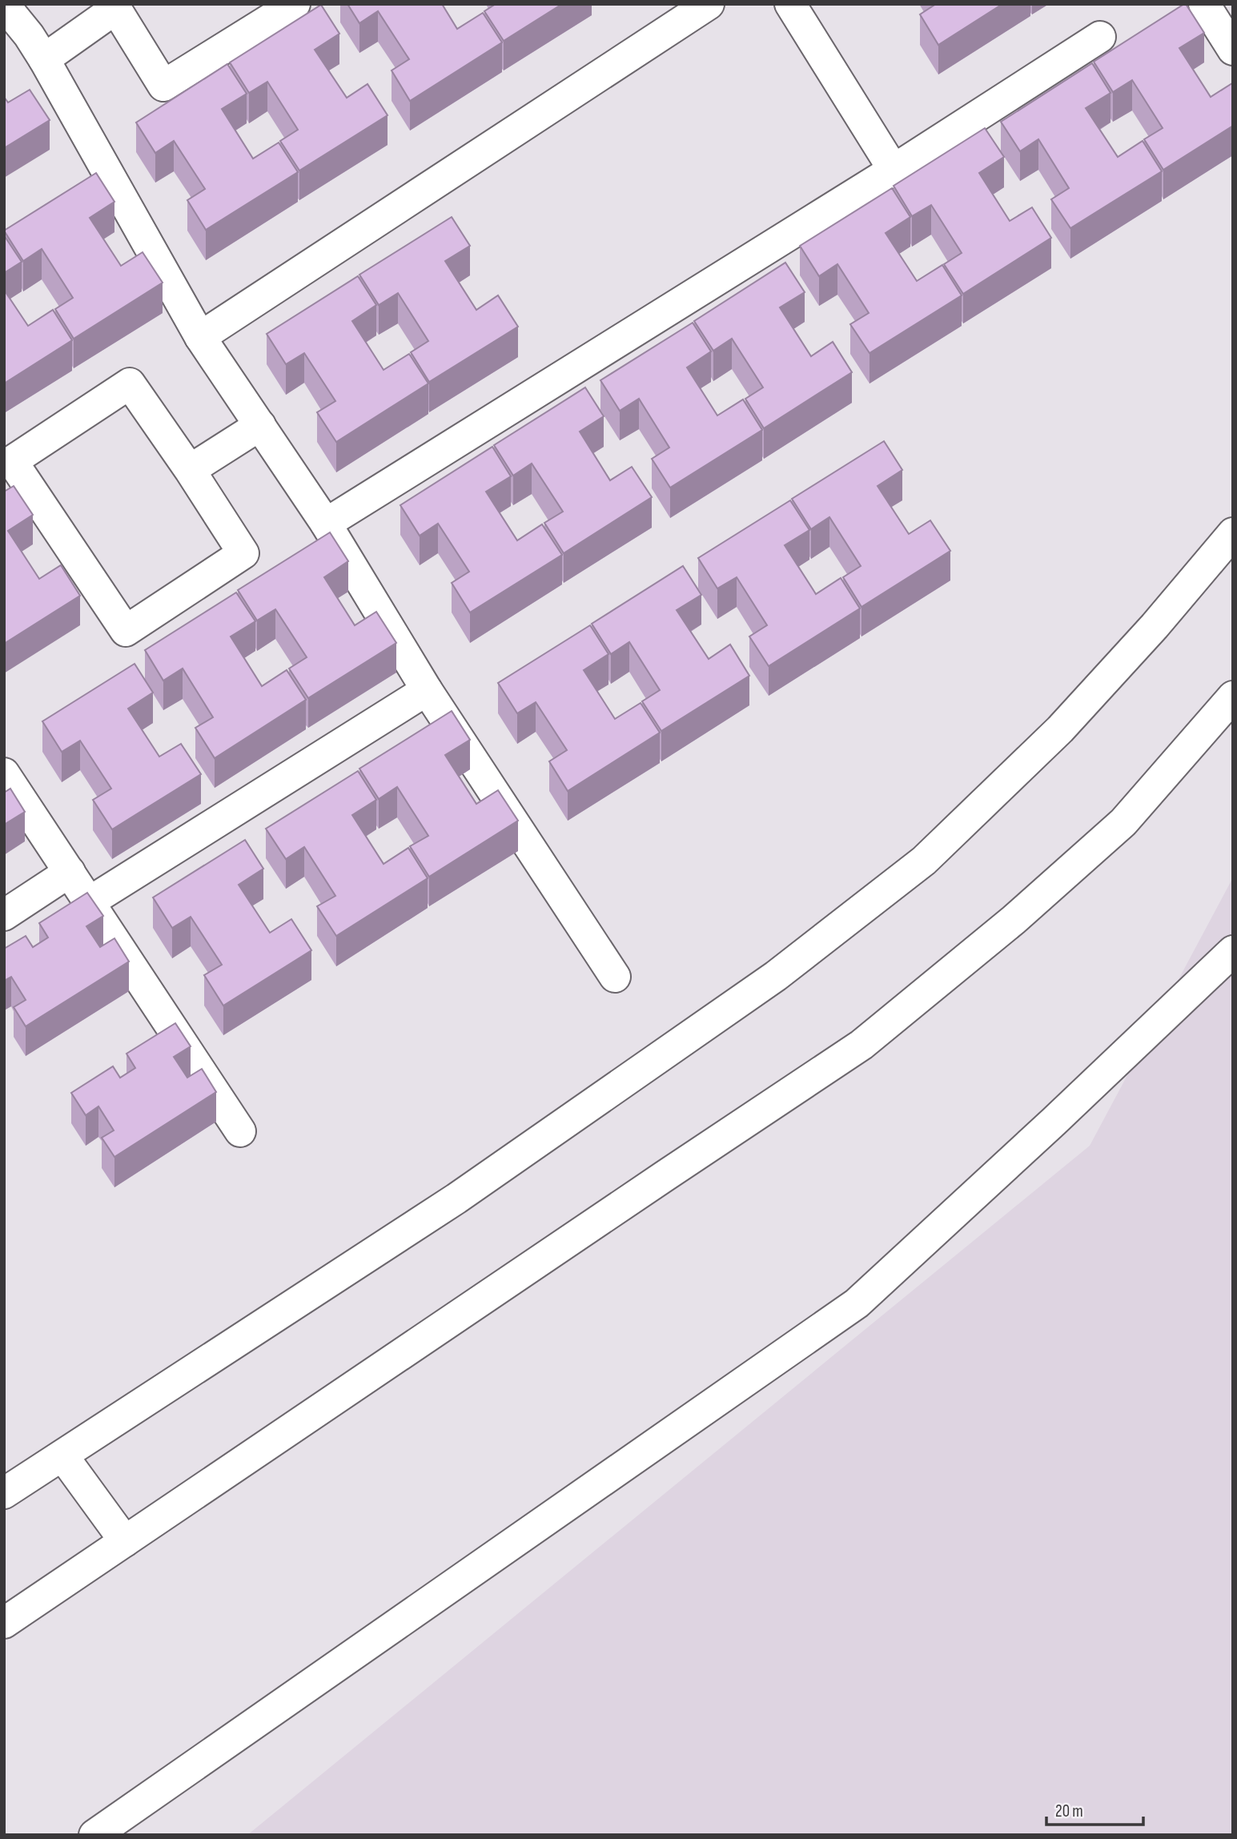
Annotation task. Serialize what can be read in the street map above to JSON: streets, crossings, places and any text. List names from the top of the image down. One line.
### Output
{"scale_bar":"20 m"}
